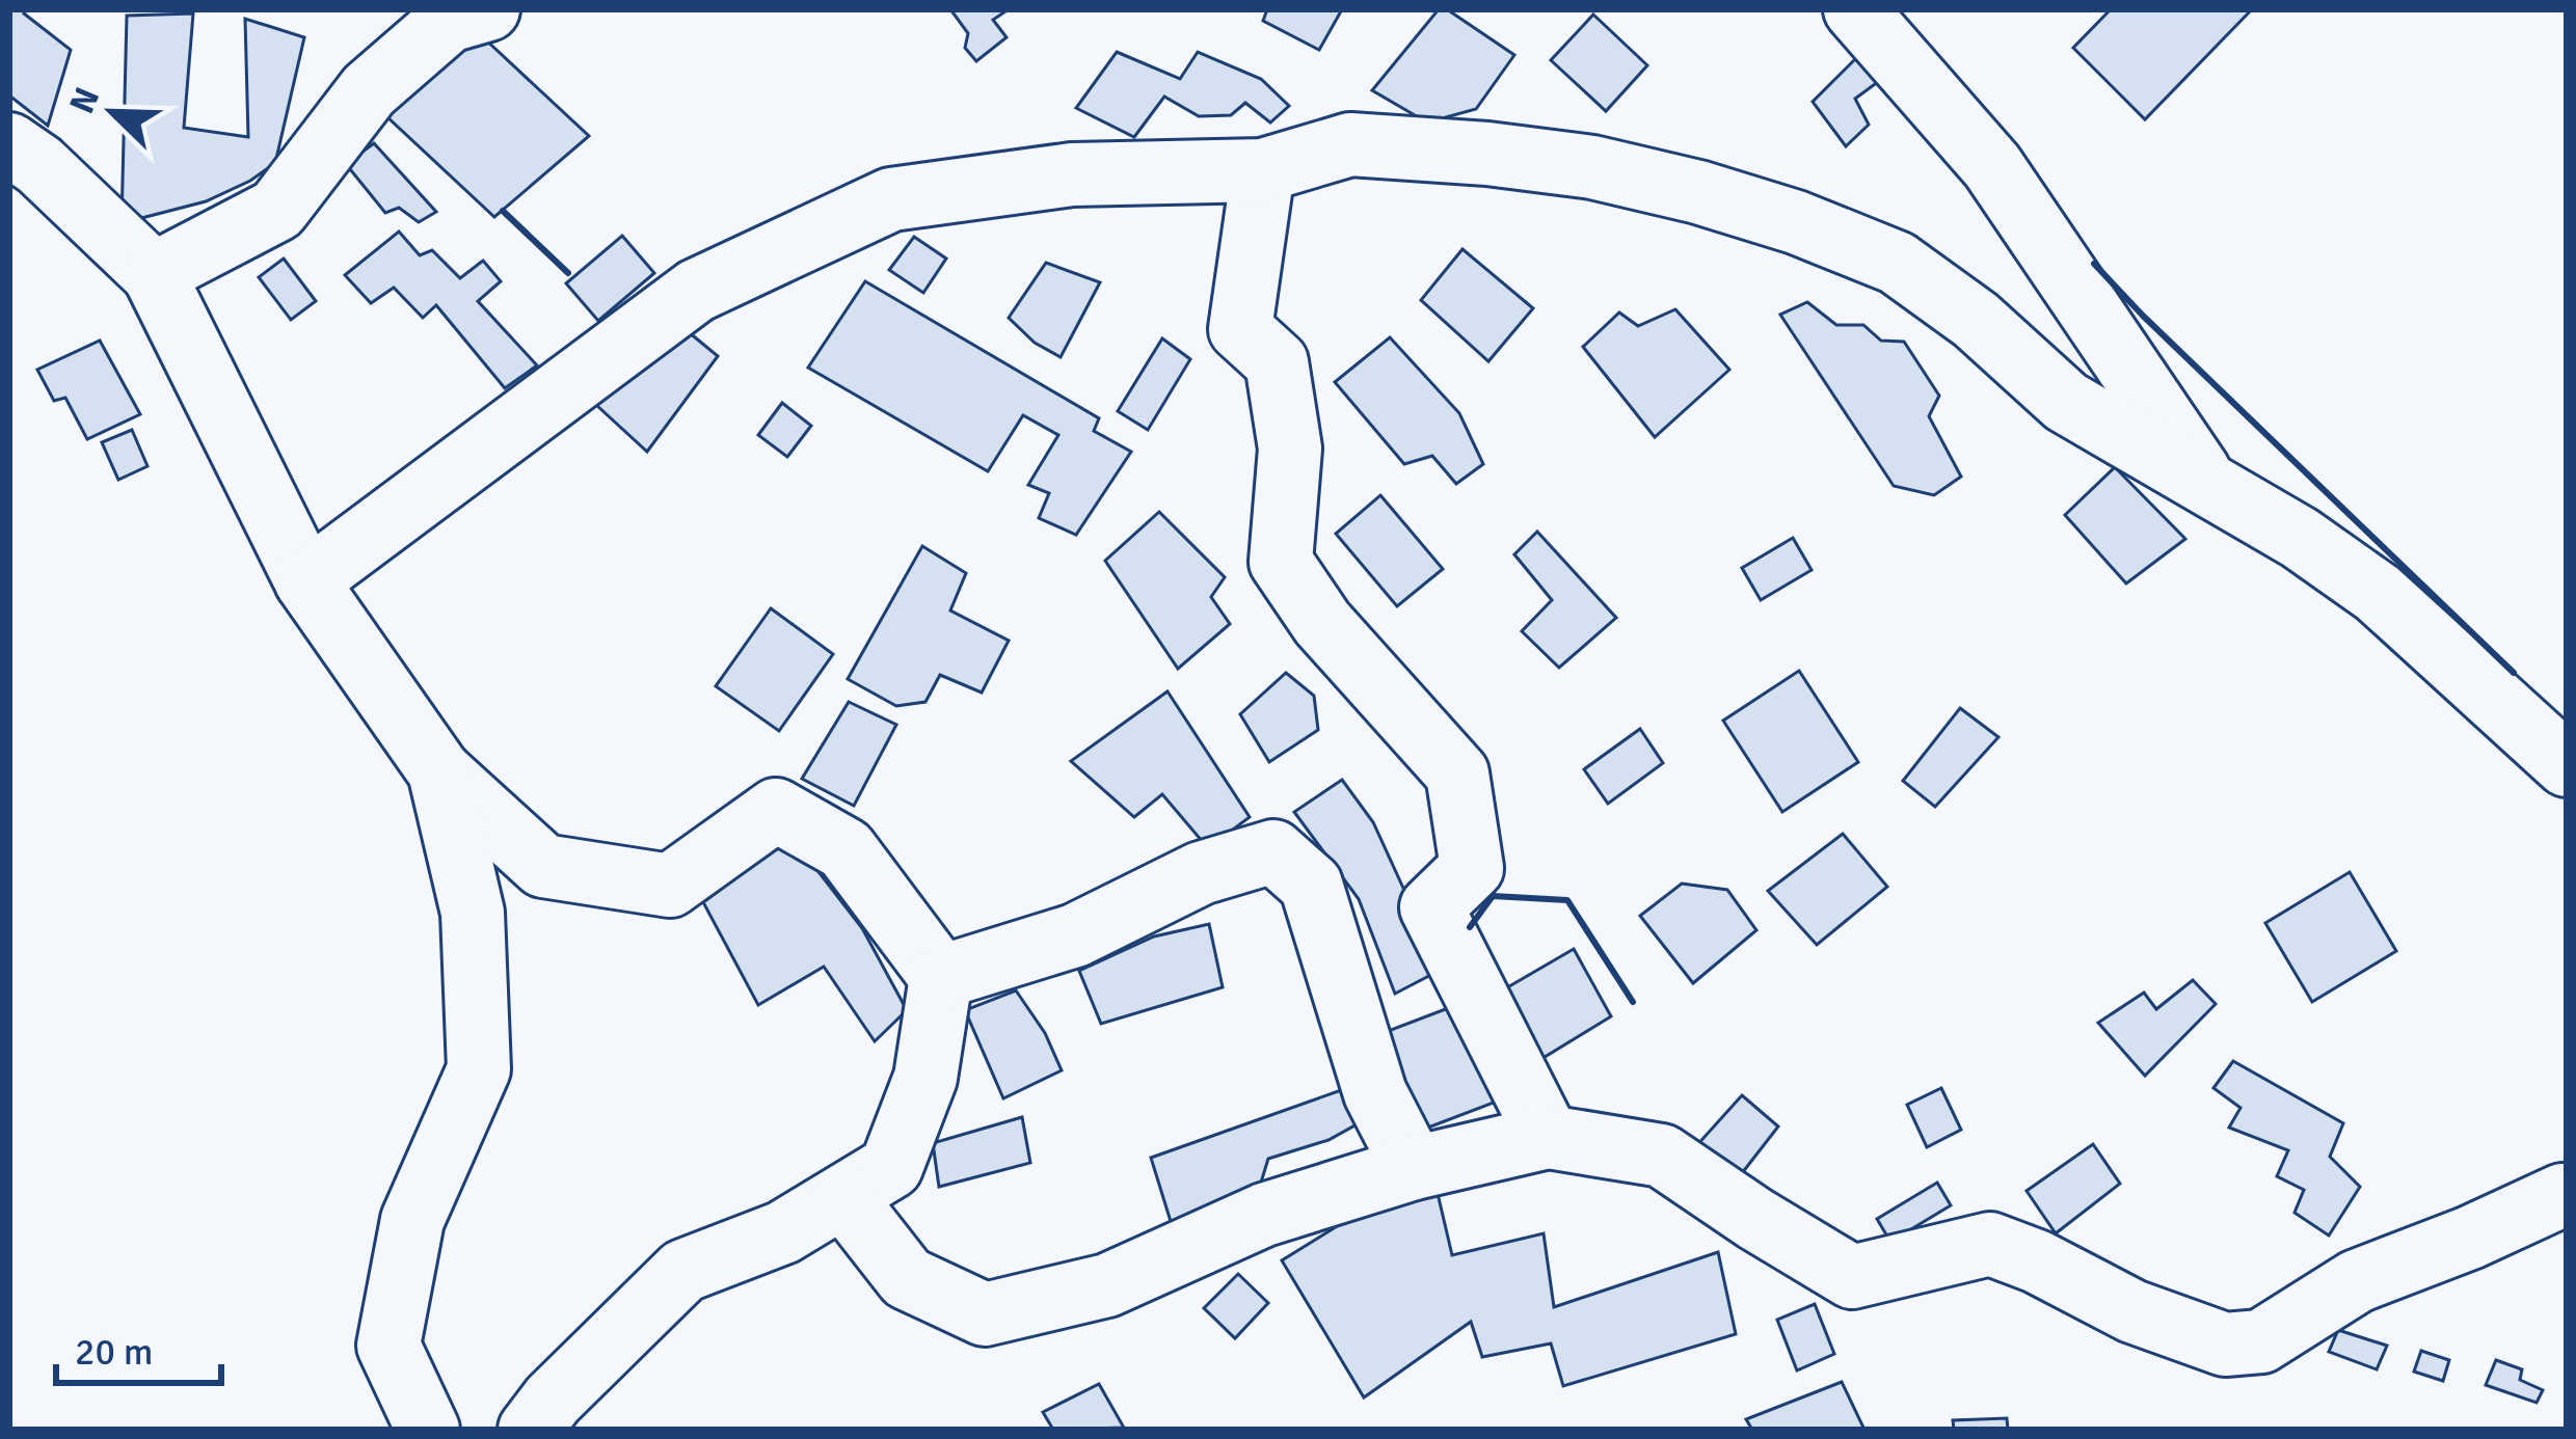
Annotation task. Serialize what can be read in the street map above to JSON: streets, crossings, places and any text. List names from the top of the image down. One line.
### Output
{"scale_bar":"20 m","north":"top left"}
